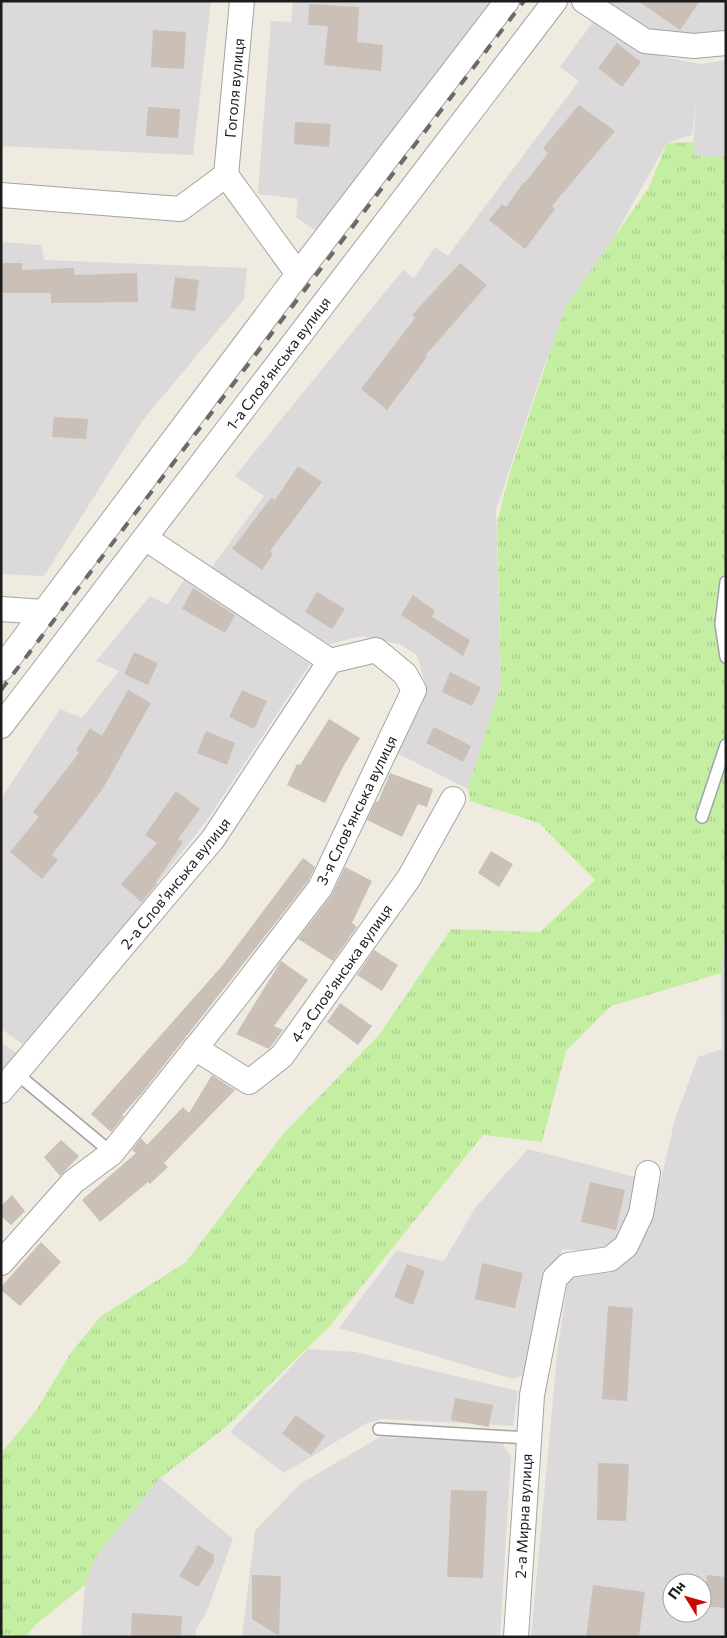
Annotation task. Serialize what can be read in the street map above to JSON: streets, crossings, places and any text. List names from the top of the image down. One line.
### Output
{"streets":{"street":["Гоголя вулиця","1-а Слов’янська вулиця","3-я Слов’янська вулиця","2-а Слов’янська вулиця","4-а Слов’янська вулиця","2-а Мирна вулиця"]},"crossings":[["3-я Слов’янська вулиця","2-а Слов’янська вулиця"],["3-я Слов’янська вулиця","4-а Слов’янська вулиця"]],"north":"top left"}
